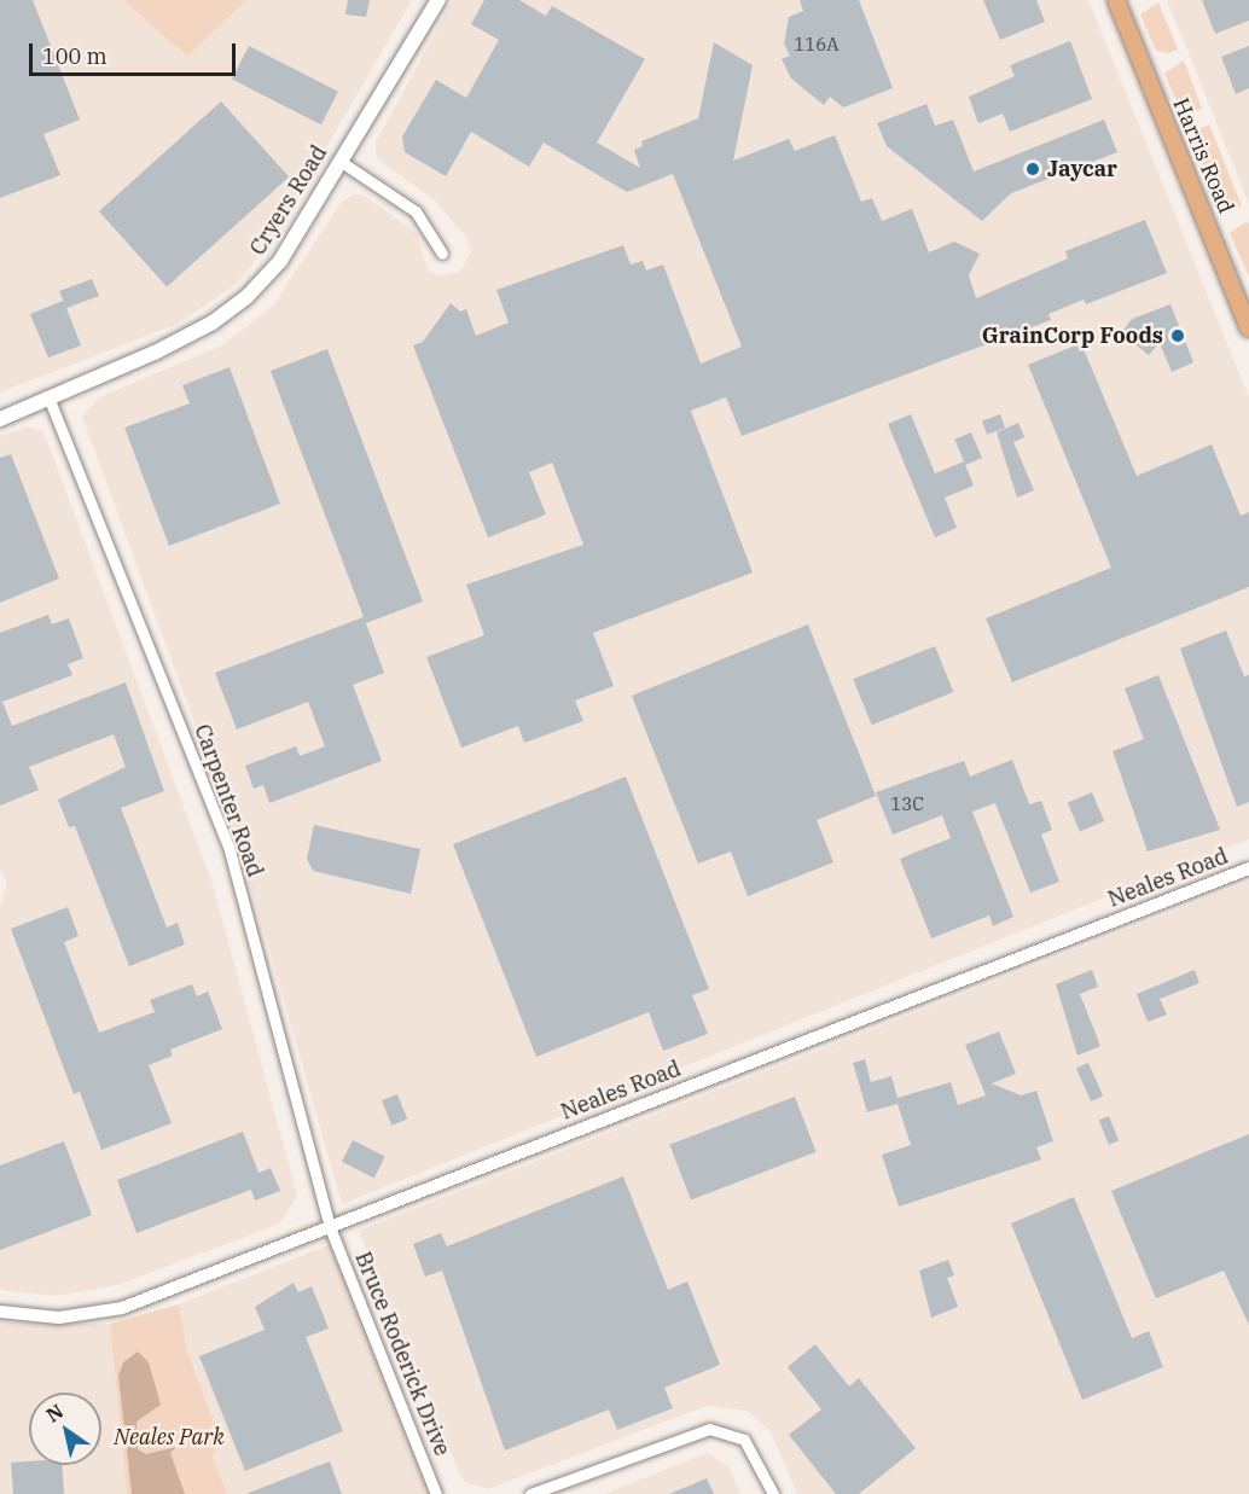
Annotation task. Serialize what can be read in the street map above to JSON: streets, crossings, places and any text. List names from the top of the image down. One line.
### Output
{"streets":{"main road":["Harris Road","Cryers Road"],"street":["Carpenter Road","Neales Road","Bruce Roderick Drive"]},"crossings":[["Cryers Road","Carpenter Road"],["Carpenter Road","Neales Road"],["Carpenter Road","Bruce Roderick Drive"],["Neales Road","Bruce Roderick Drive"]],"parks":["Neales Park"],"places":["Jaycar","GrainCorp Foods"],"house_numbers":["116A","13C"],"scale_bar":"100 m","north":"top left"}
